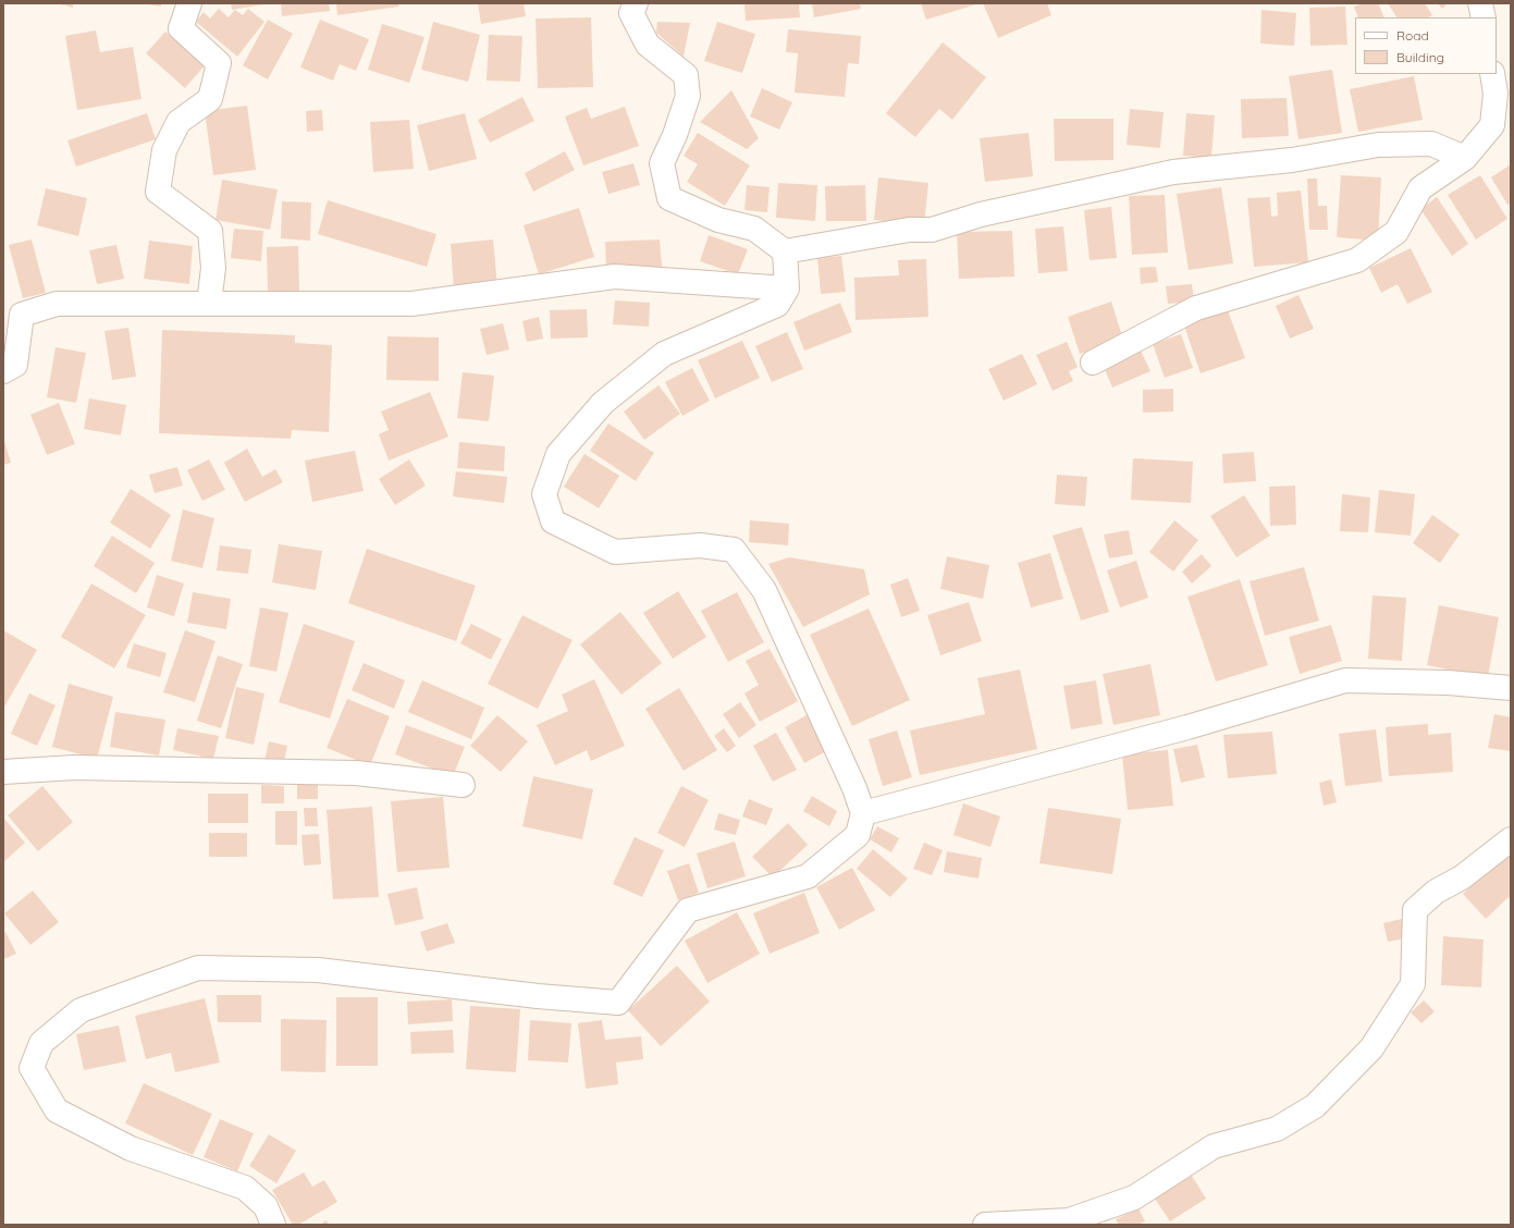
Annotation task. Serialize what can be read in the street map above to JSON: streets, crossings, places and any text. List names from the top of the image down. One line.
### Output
{"legend":["Road","Building"]}
